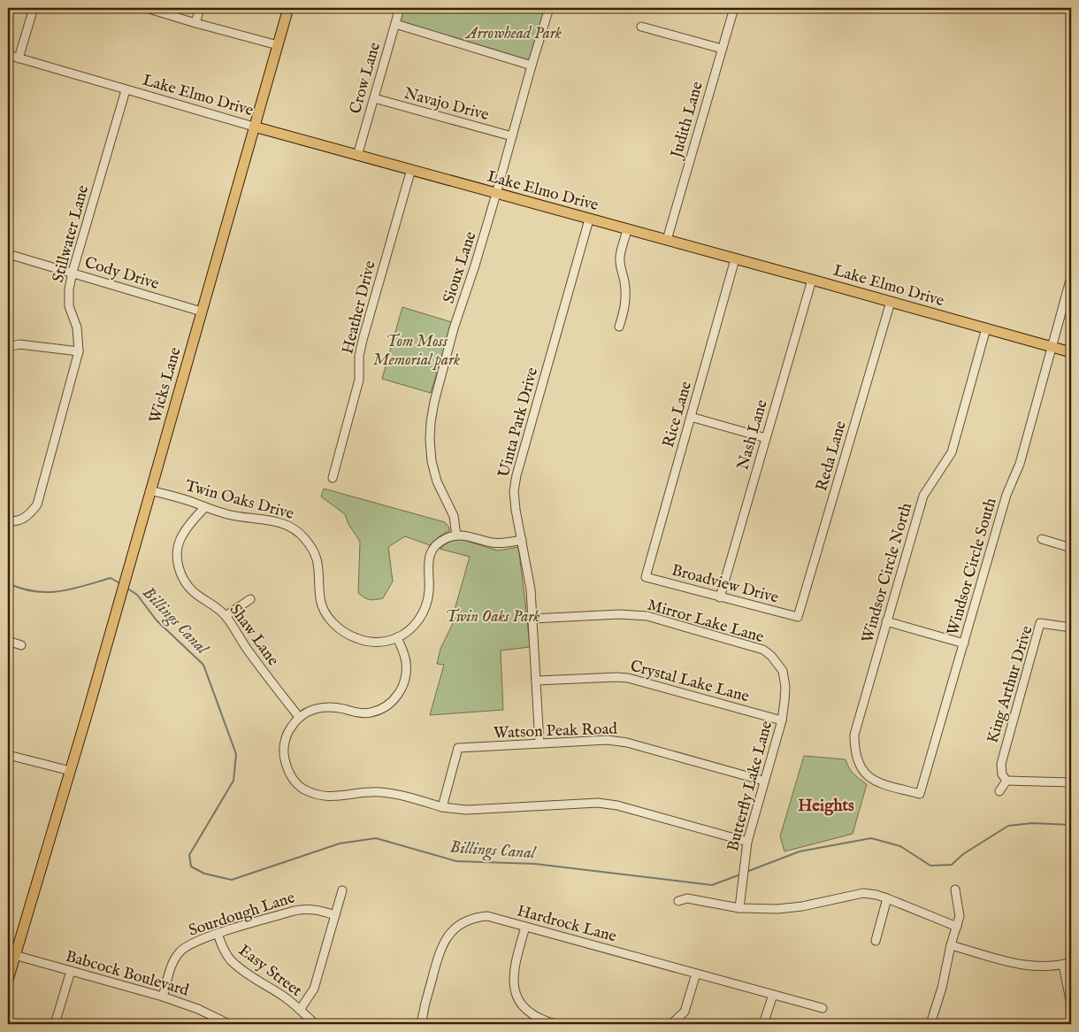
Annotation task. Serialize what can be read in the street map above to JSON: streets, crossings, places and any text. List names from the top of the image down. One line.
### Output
{"streets":{"main road":["Lake Elmo Drive","Wicks Lane"],"street":["Crow Lane","Navajo Drive","Judith Lane","Stillwater Lane","Sioux Lane","Cody Drive","Heather Drive","Rice Lane","Uinta Park Drive","Nash Lane","Reda Lane","Twin Oaks Drive","Windsor Circle South","Windsor Circle North","Broadview Drive","Mirror Lake Lane","Shaw Lane","Crystal Lake Lane","King Arthur Drive","Watson Peak Road","Butterfly Lake Lane","Sourdough Lane","Hardrock Lane","Easy Street","Babcock Boulevard"]},"crossings":[["Crow Lane","Lake Elmo Drive"],["Crow Lane","Navajo Drive"],["Lake Elmo Drive","Judith Lane"],["Lake Elmo Drive","Stillwater Lane"],["Lake Elmo Drive","Sioux Lane"],["Lake Elmo Drive","Heather Drive"],["Lake Elmo Drive","Wicks Lane"],["Lake Elmo Drive","Rice Lane"],["Lake Elmo Drive","Uinta Park Drive"],["Lake Elmo Drive","Nash Lane"],["Lake Elmo Drive","Reda Lane"],["Lake Elmo Drive","Windsor Circle South"],["Lake Elmo Drive","Windsor Circle North"],["Navajo Drive","Sioux Lane"],["Stillwater Lane","Cody Drive"],["Sioux Lane","Twin Oaks Drive"],["Cody Drive","Wicks Lane"],["Wicks Lane","Twin Oaks Drive"],["Wicks Lane","Babcock Boulevard"],["Rice Lane","Broadview Drive"],["Uinta Park Drive","Mirror Lake Lane"],["Uinta Park Drive","Crystal Lake Lane"],["Uinta Park Drive","Watson Peak Road"],["Nash Lane","Broadview Drive"],["Reda Lane","Broadview Drive"],["Twin Oaks Drive","Shaw Lane"],["Windsor Circle South","Windsor Circle North"],["Mirror Lake Lane","Butterfly Lake Lane"],["Crystal Lake Lane","Butterfly Lake Lane"],["Watson Peak Road","Butterfly Lake Lane"],["Sourdough Lane","Easy Street"],["Sourdough Lane","Babcock Boulevard"]],"districts":["Heights"],"water":["Billings Canal"],"parks":["Arrowhead Park","Tom Moss Memorial park","Twin Oaks Park"]}
